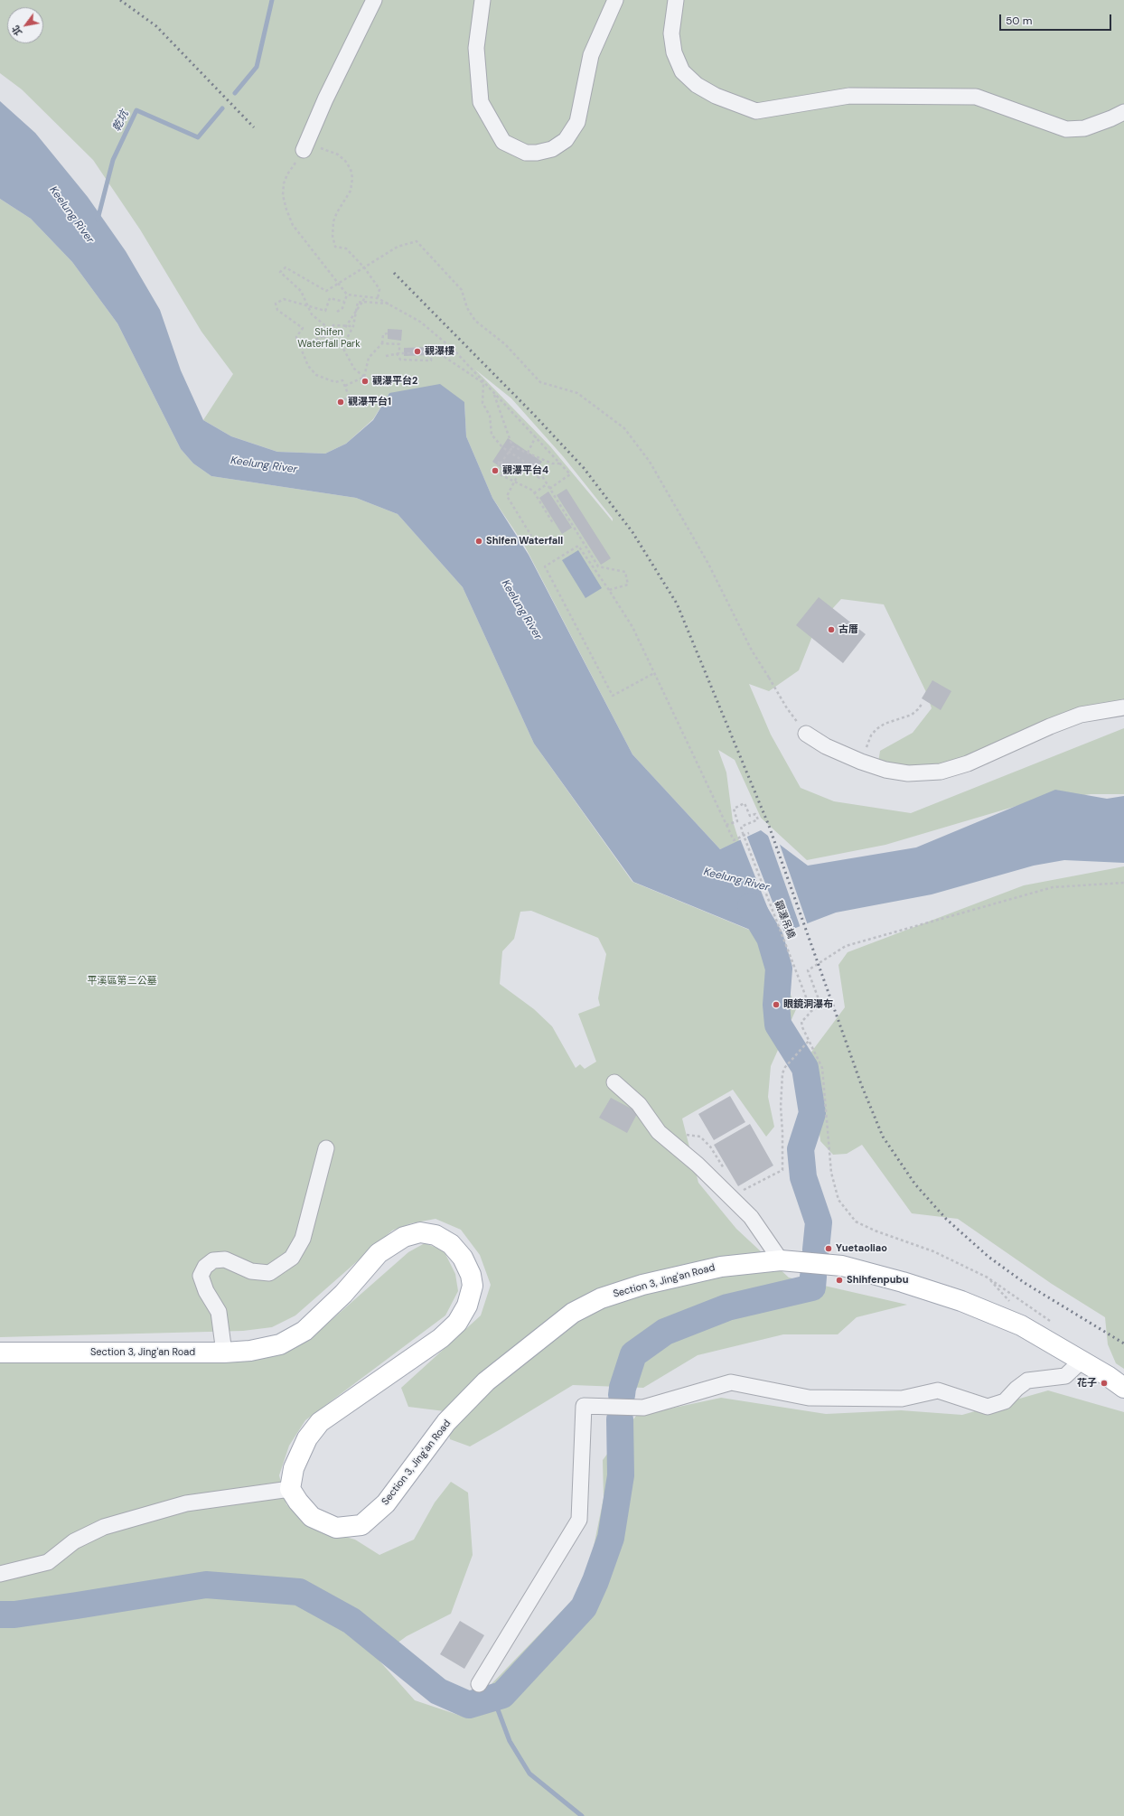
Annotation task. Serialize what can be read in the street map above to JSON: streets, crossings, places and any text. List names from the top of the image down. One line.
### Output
{"streets":{"main road":["Section 3, Jing'an Road"],"path":["觀瀑吊橋"]},"water":["乾坑","Keelung River"],"parks":["Shifen Waterfall Park","平溪區第三公墓"],"places":["觀瀑樓","觀瀑平台2","觀瀑平台1","觀瀑平台4","Shifen Waterfall","古厝","眼鏡洞瀑布","Yuetaoliao","Shihfenpubu","花子"],"scale_bar":"50 m","north":"bottom left"}
